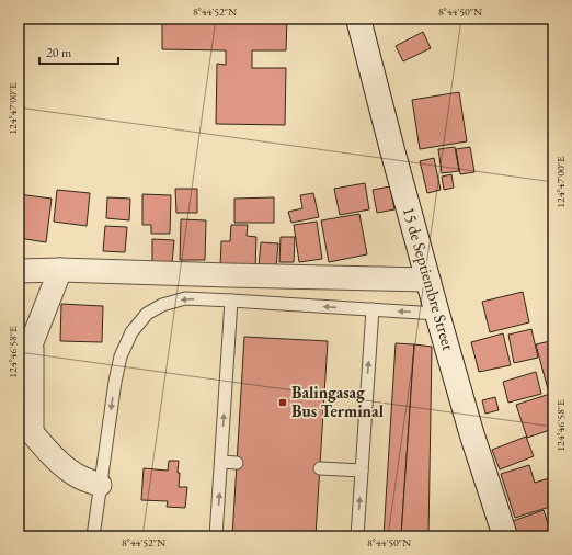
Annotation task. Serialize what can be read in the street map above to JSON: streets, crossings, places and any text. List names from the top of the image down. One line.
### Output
{"streets":{"street":["15 de Septiembre Street"]},"places":{"transit":["Balingasag Bus Terminal"]},"scale_bar":"20 m","coordinates":["8°44'52\"N","8°44'50\"N","124°47'00\"E","124°46'58\"E"]}
